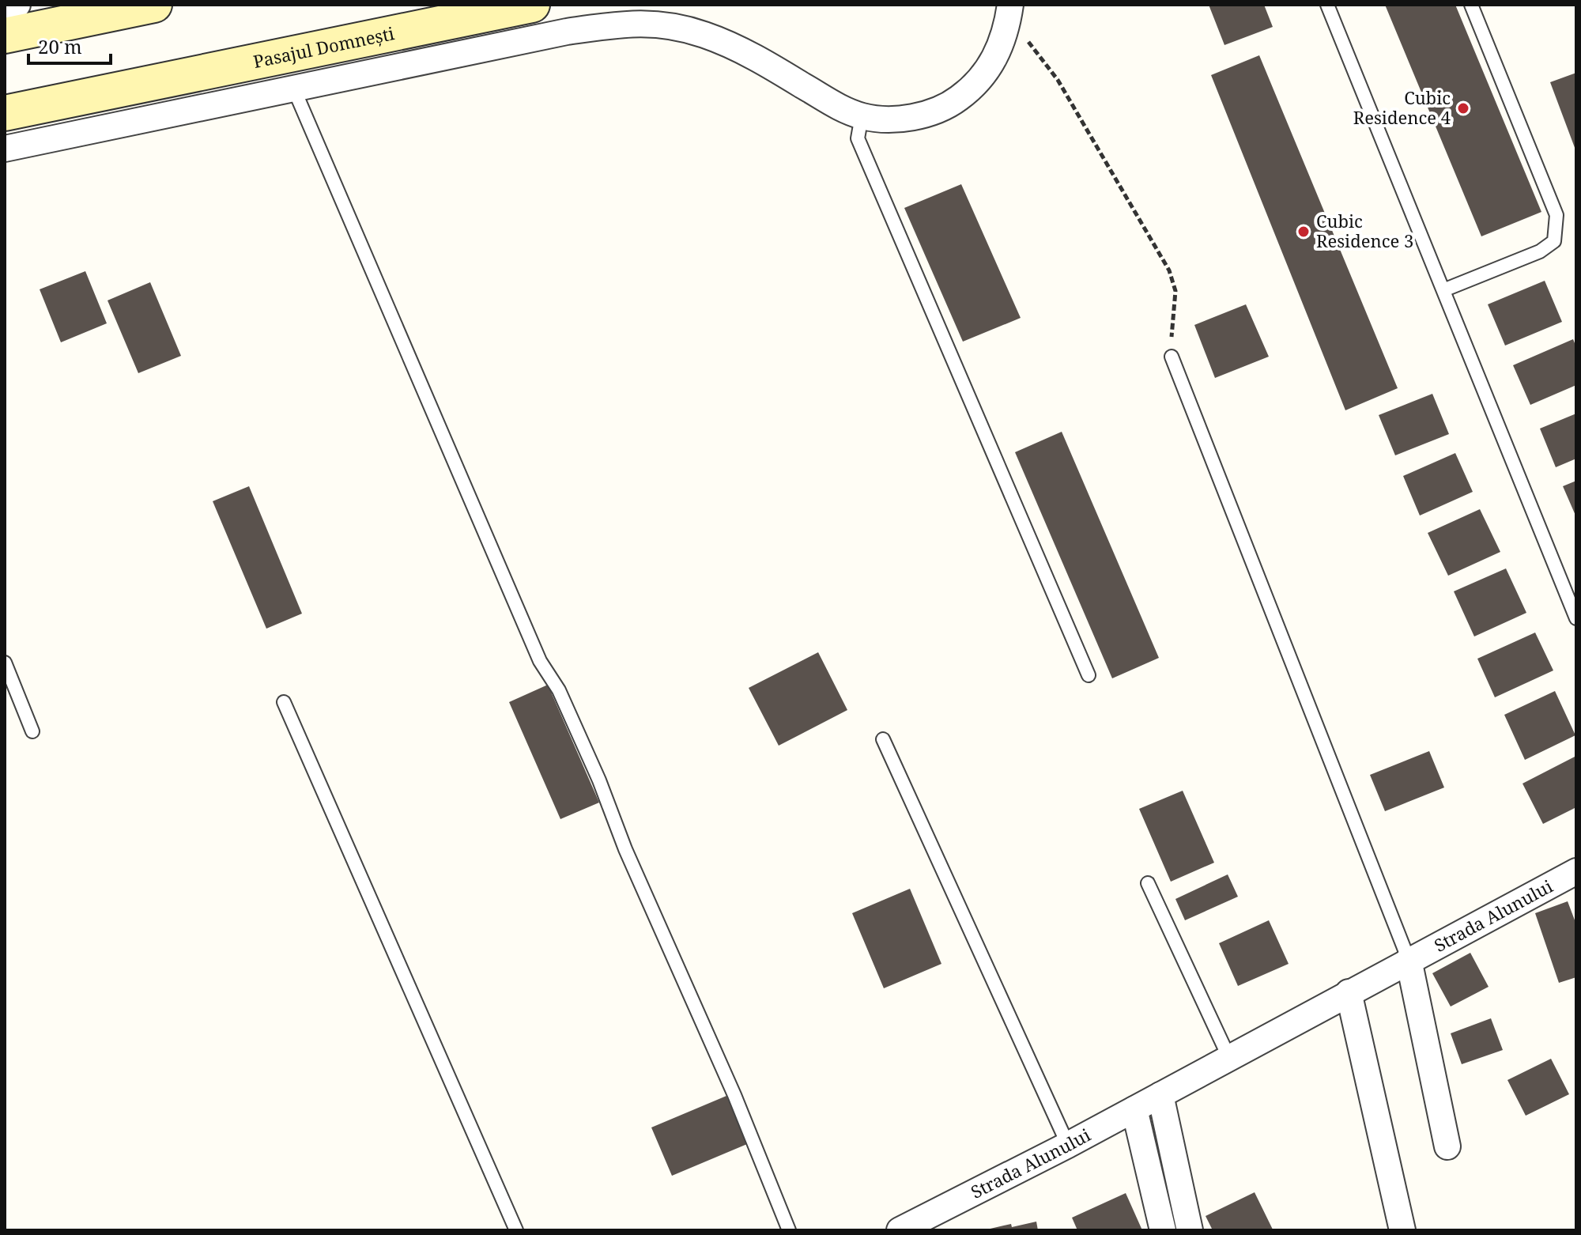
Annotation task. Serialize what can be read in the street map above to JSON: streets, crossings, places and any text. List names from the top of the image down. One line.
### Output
{"streets":{"main road":["Pasajul Domnești"],"street":["Strada Alunului"]},"places":["Cubic Residence 4","Cubic Residence 3"],"scale_bar":"20 m"}
